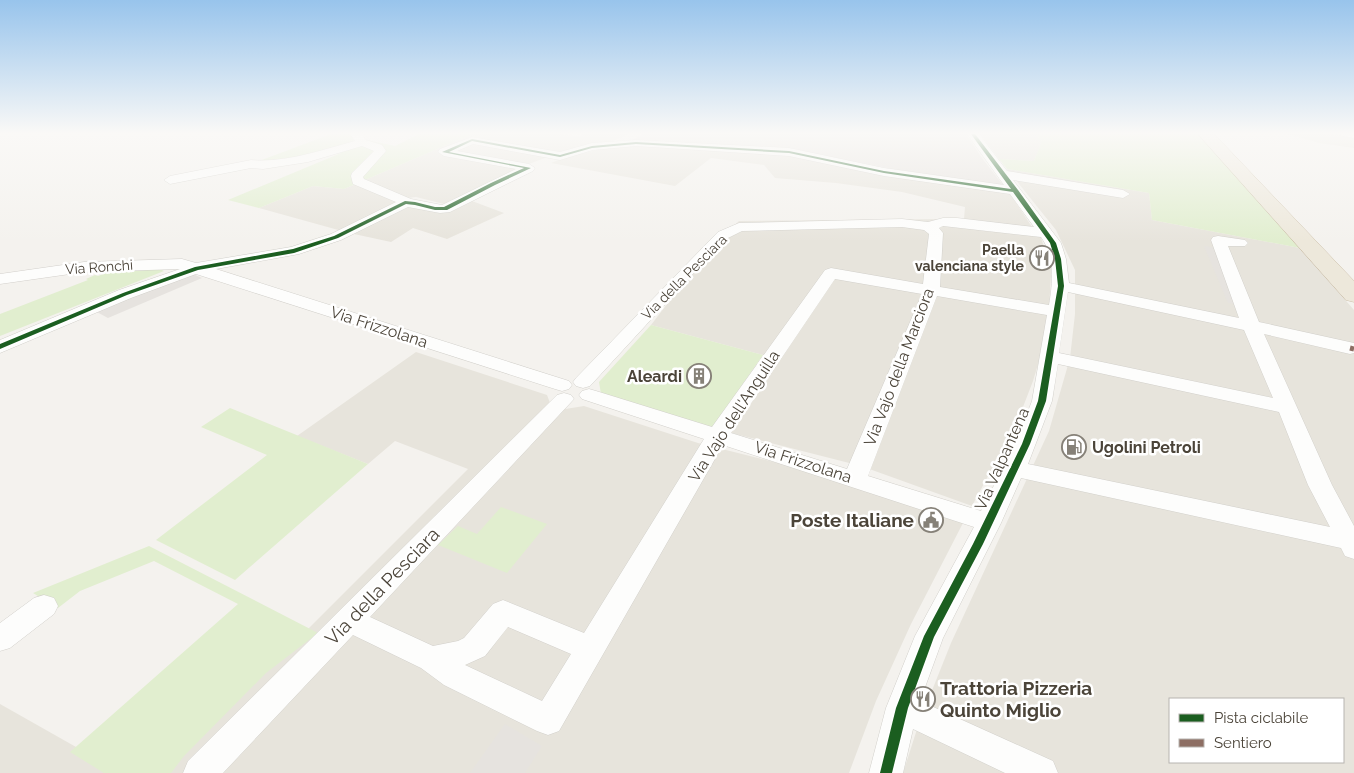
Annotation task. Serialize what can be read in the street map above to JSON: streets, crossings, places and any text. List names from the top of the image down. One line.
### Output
{"streets":{"street":["Via Ronchi","Via della Pesciara","Via Frizzolana","Via Vajo della Marciora","Via Vajo dell'Anguilla","Via Valpantena"]},"crossings":[["Via Ronchi","Via Frizzolana"],["Via della Pesciara","Via Frizzolana"],["Via della Pesciara","Via Vajo della Marciora"],["Via della Pesciara","Via Vajo dell'Anguilla"],["Via della Pesciara","Via Valpantena"],["Via Frizzolana","Via Vajo della Marciora"],["Via Frizzolana","Via Vajo dell'Anguilla"],["Via Frizzolana","Via Valpantena"],["Via Vajo della Marciora","Via Vajo dell'Anguilla"]],"places":{"restaurant":["Paella valenciana style","Trattoria Pizzeria Quinto Miglio"],"building":["Aleardi"],"fuel station":["Ugolini Petroli"],"public building":["Poste Italiane"]},"legend":["Pista ciclabile","Sentiero"]}
